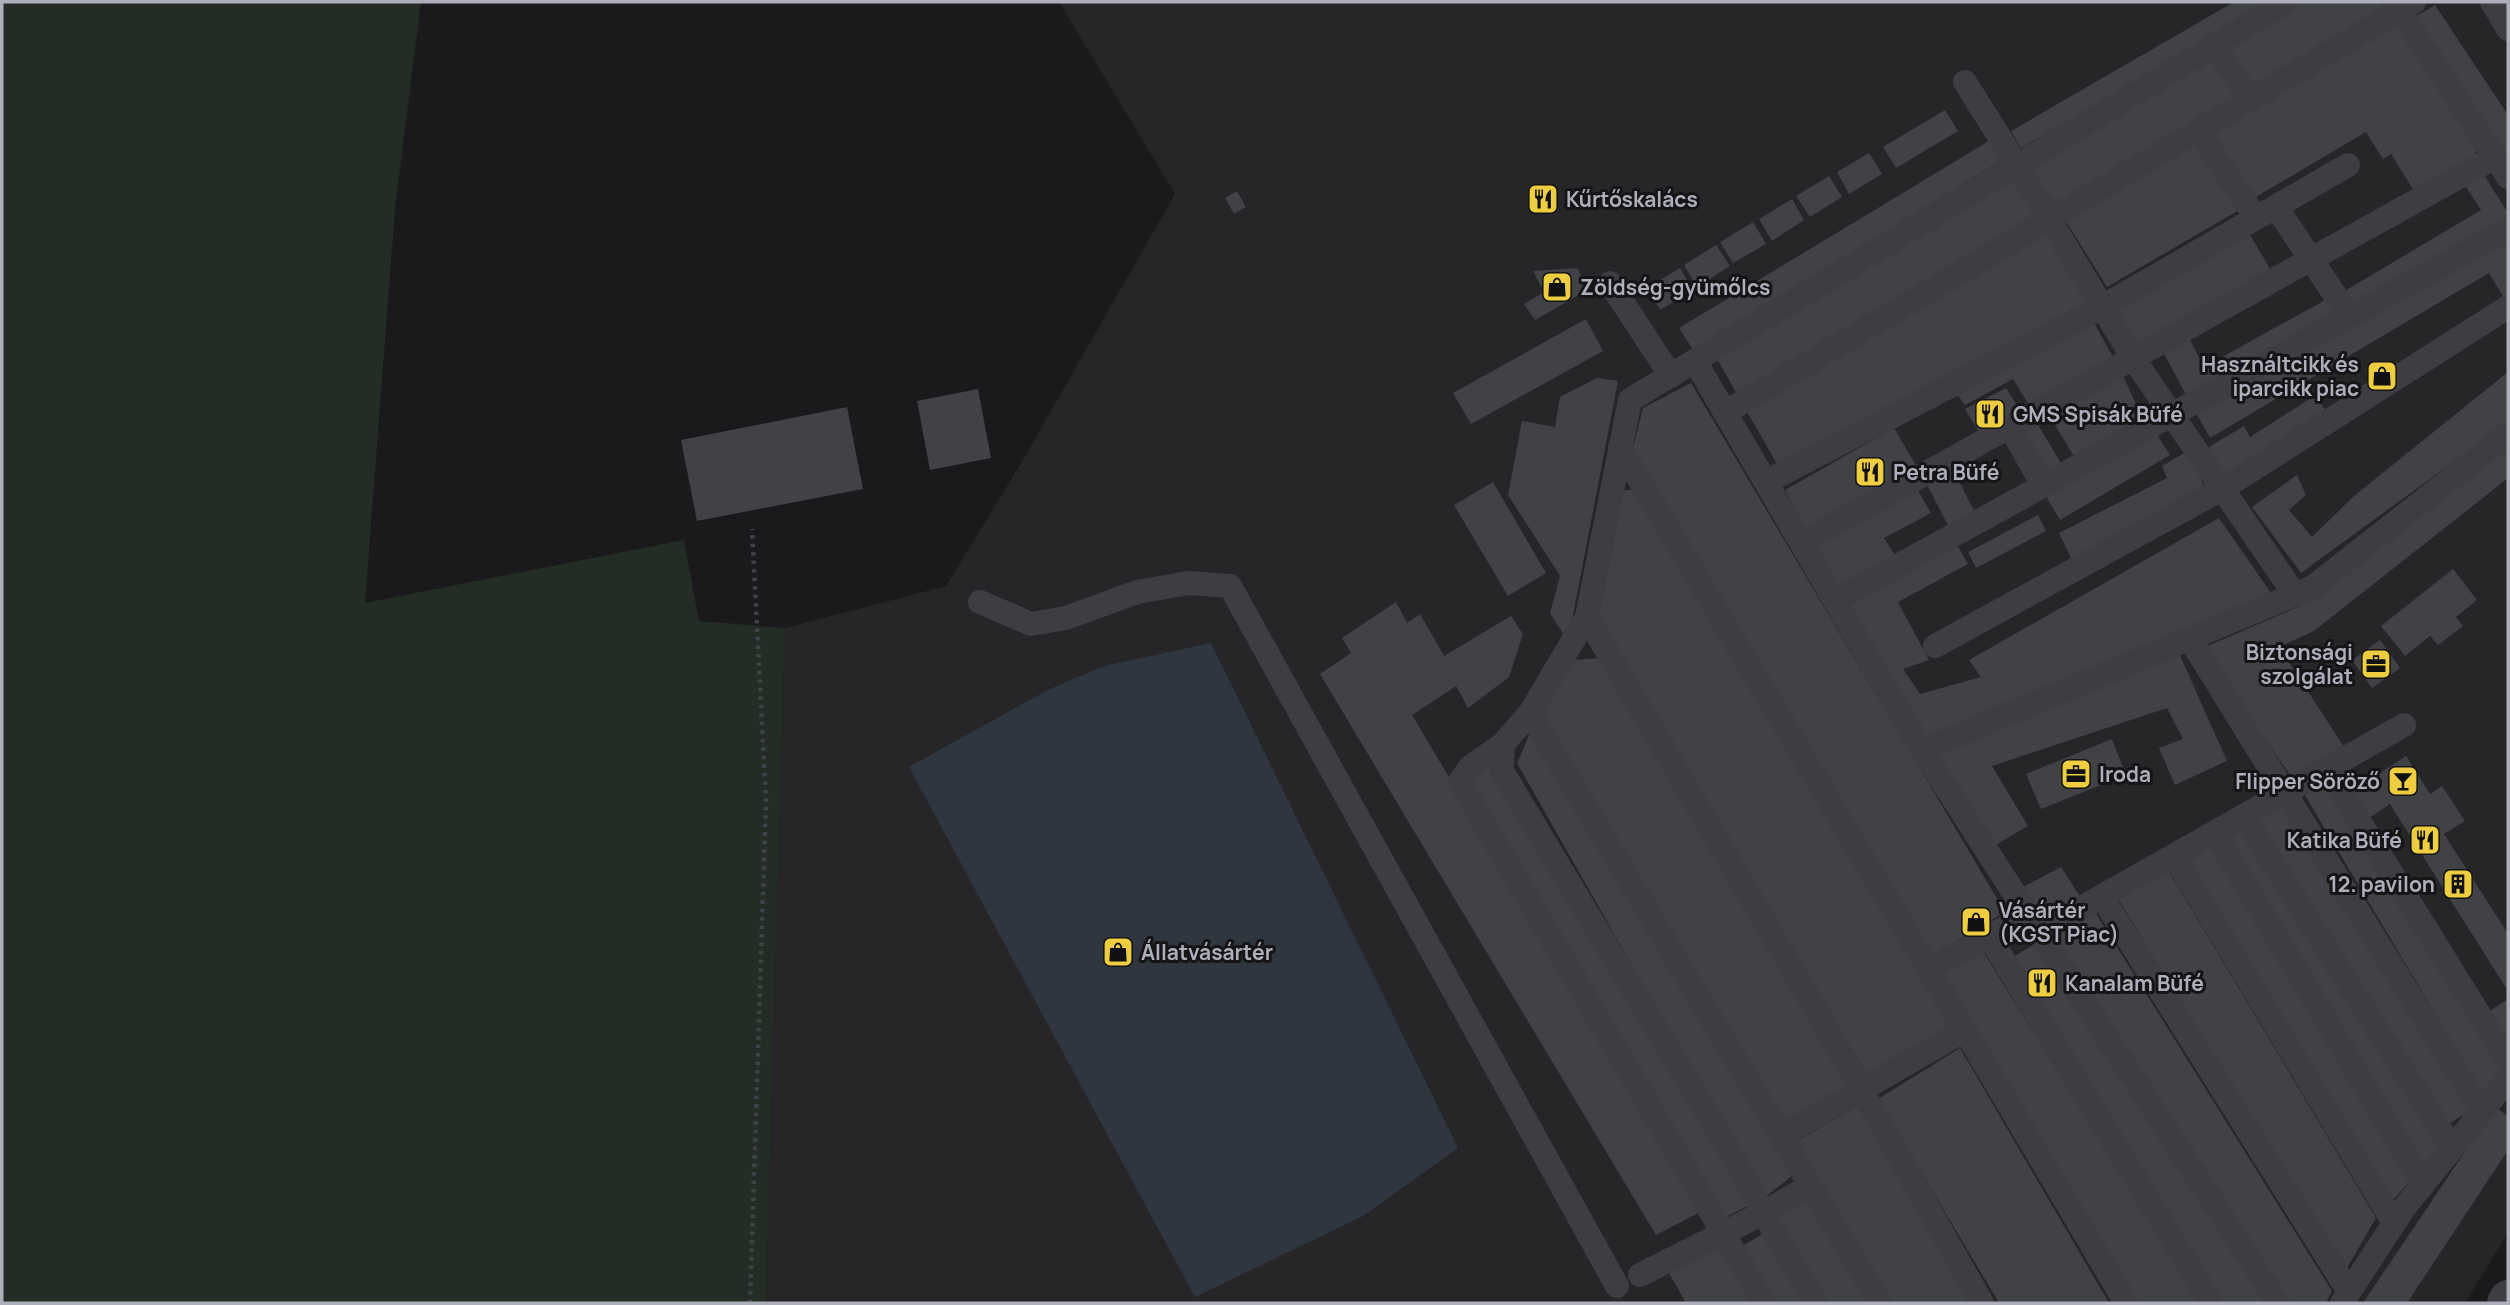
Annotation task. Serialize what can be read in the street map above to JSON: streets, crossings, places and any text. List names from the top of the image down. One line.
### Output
{"places":{"restaurant":["Kűrtőskalács","GMS Spisák Büfé","Petra Büfé","Katika Büfé","Kanalam Büfé"],"shop":["Zöldség-gyümőlcs","Használtcikk és iparcikk piac","Vásártér (KGST Piac)","Állatvásártér"],"office":["Biztonsági szolgálat","Iroda"],"bar":["Flipper Söröző"],"building":["12. pavilon"]}}
